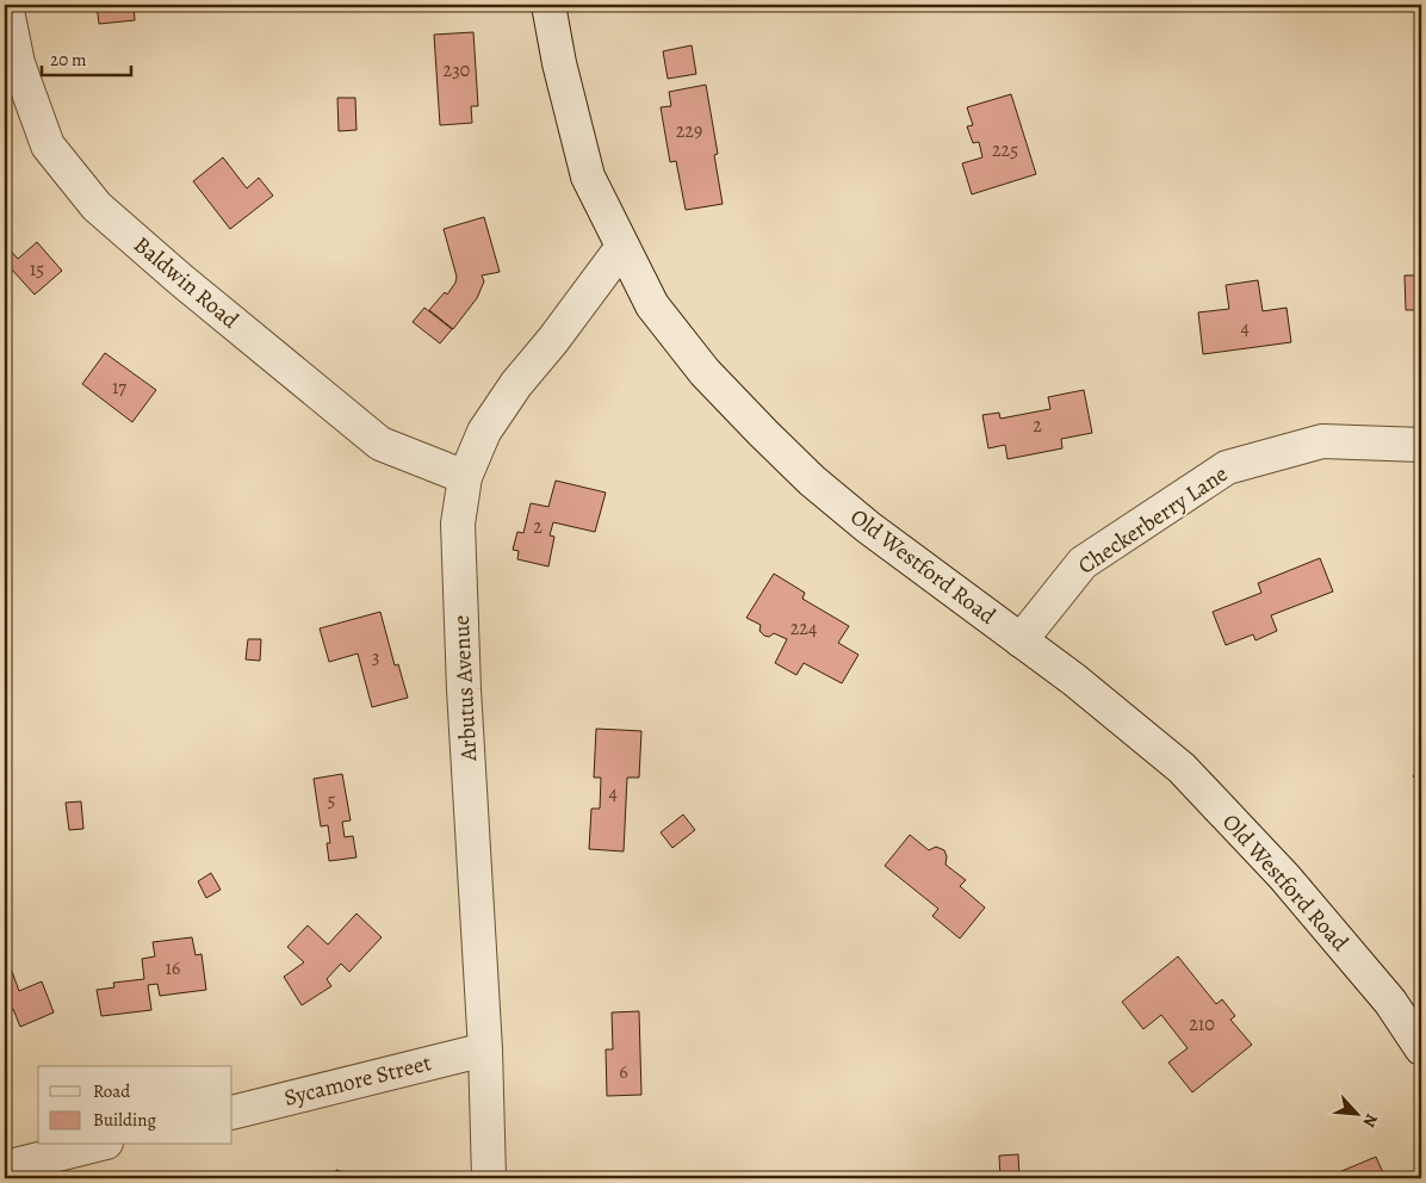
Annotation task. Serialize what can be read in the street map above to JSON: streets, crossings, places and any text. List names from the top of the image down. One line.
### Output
{"streets":{"street":["Baldwin Road","Checkerberry Lane","Old Westford Road","Arbutus Avenue","Sycamore Street"]},"crossings":[["Baldwin Road","Arbutus Avenue"],["Checkerberry Lane","Old Westford Road"],["Old Westford Road","Arbutus Avenue"],["Arbutus Avenue","Sycamore Street"]],"house_numbers":["230","229","225","15","4","17","2","2","224","3","4","5","16","210","6"],"legend":["Road","Building"],"scale_bar":"20 m","north":"bottom right"}
